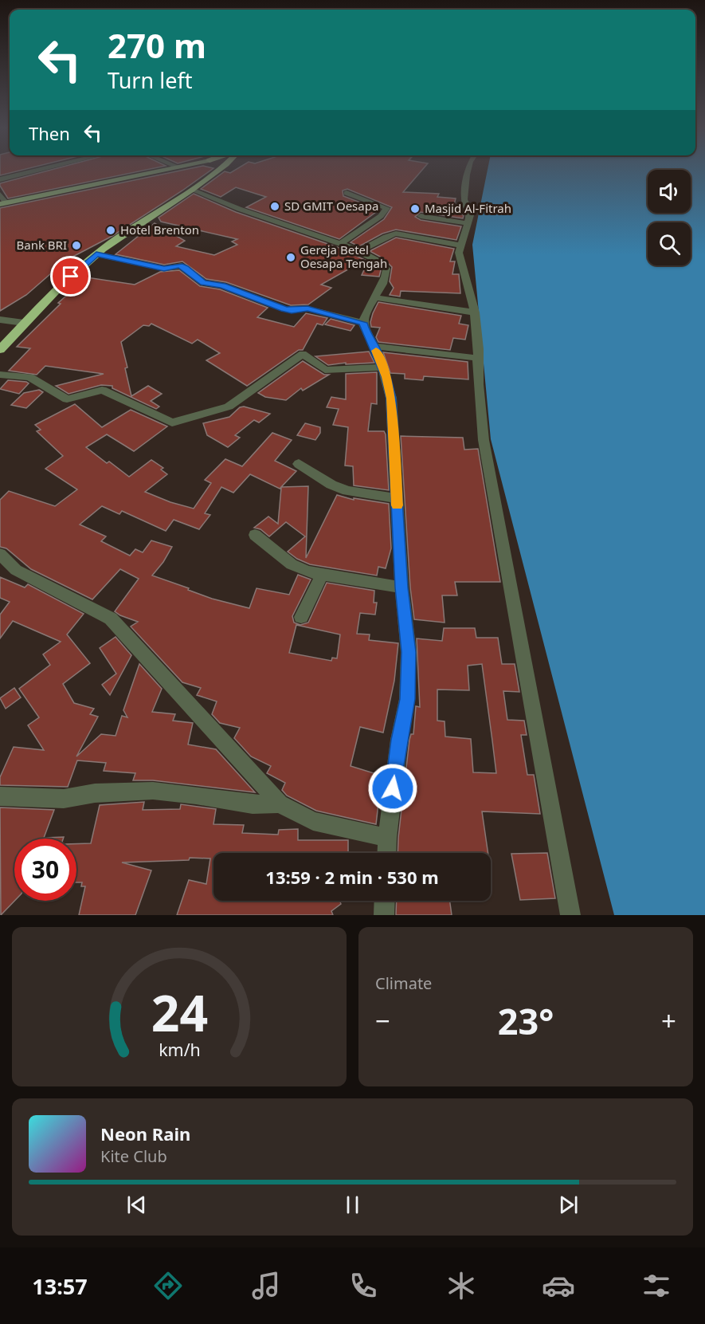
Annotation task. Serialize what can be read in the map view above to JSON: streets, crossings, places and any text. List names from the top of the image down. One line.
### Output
{"places":["SD GMIT Oesapa","Masjid Al-Fitrah","Hotel Brenton","Bank BRI","Gereja Betel Oesapa Tengah"],"page":{"turn":["270 m","Turn left"],"then":"Then","limit":"30","trip":"13:59 · 2 min · 530 m","tile":"Climate","heat":["−","23°","+"],"song":["Neon Rain","Kite Club"],"tabs":"13:57","gauge":["24","km/h"]}}
